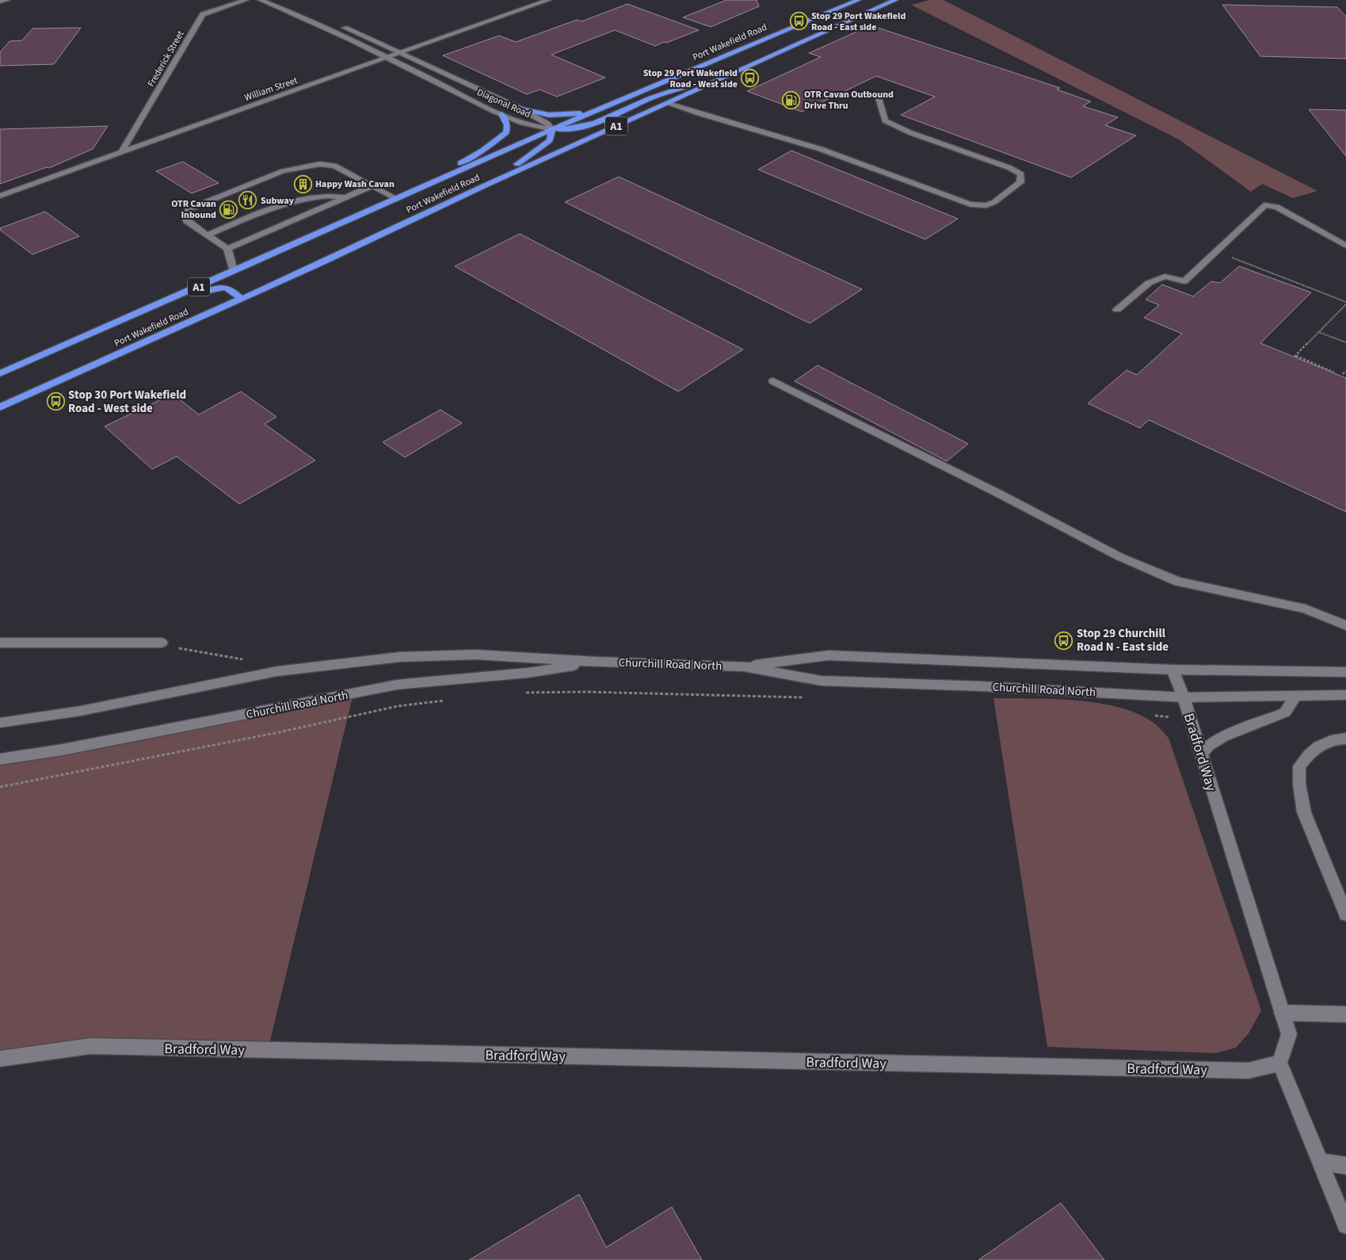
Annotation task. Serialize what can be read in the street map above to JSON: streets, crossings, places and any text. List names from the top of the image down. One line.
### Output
{"streets":{"highway":["Port Wakefield Road","A1"],"street":["Frederick Street","William Street","Diagonal Road","Churchill Road North","Bradford Way"]},"crossings":[["Port Wakefield Road","Diagonal Road"],["Frederick Street","William Street"],["William Street","Diagonal Road"],["Churchill Road North","Bradford Way"]],"places":{"bus stop":["Stop 29 Port Wakefield Road - East side","Stop 29 Port Wakefield Road - West side","Stop 30 Port Wakefield Road - West side","Stop 29 Churchill Road N - East side"],"fuel station":["OTR Cavan Outbound Drive Thru","OTR Cavan Inbound"],"building":["Happy Wash Cavan"],"restaurant":["Subway"]}}
